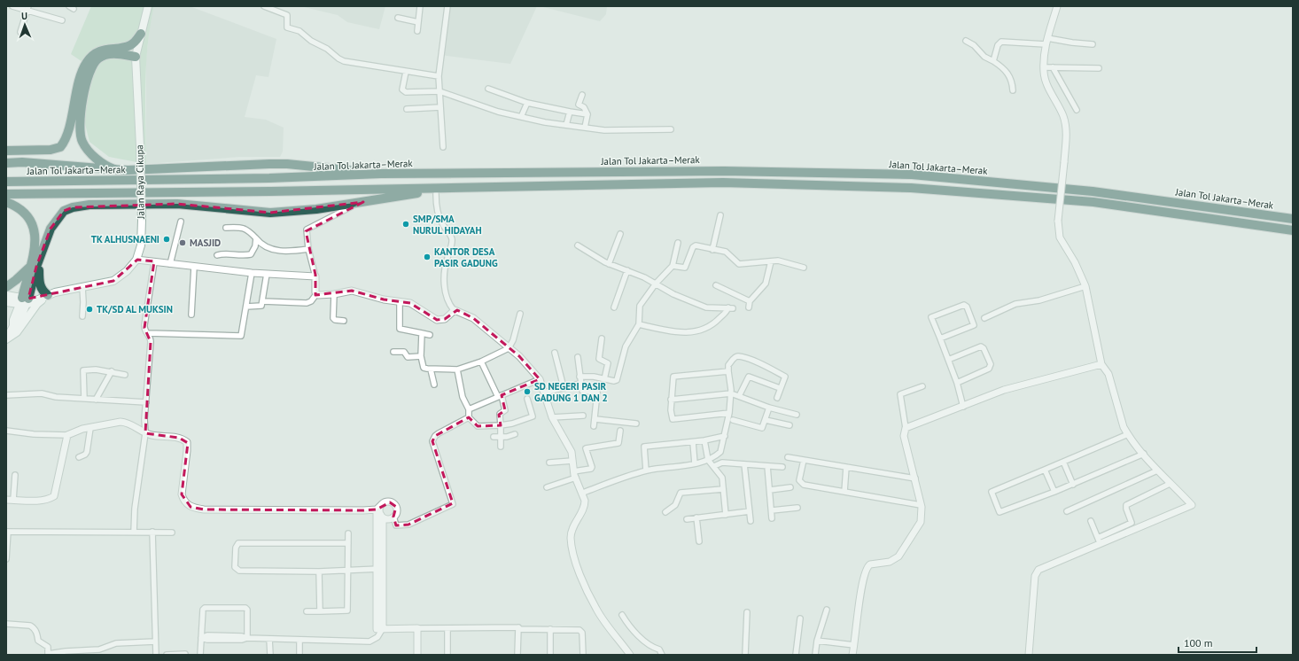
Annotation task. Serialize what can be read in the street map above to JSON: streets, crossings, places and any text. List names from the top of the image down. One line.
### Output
{"streets":{"highway":["Jalan Tol Jakarta–Merak"],"main road":["Jalan Raya Cikupa"]},"places":["SMP/SMA NURUL HIDAYAH","TK ALHUSNAENI","MASJID","KANTOR DESA PASIR GADUNG","TK/SD AL MUKSIN","SD NEGERI PASIR GADUNG 1 DAN 2"],"scale_bar":"100 m","north":"top"}
